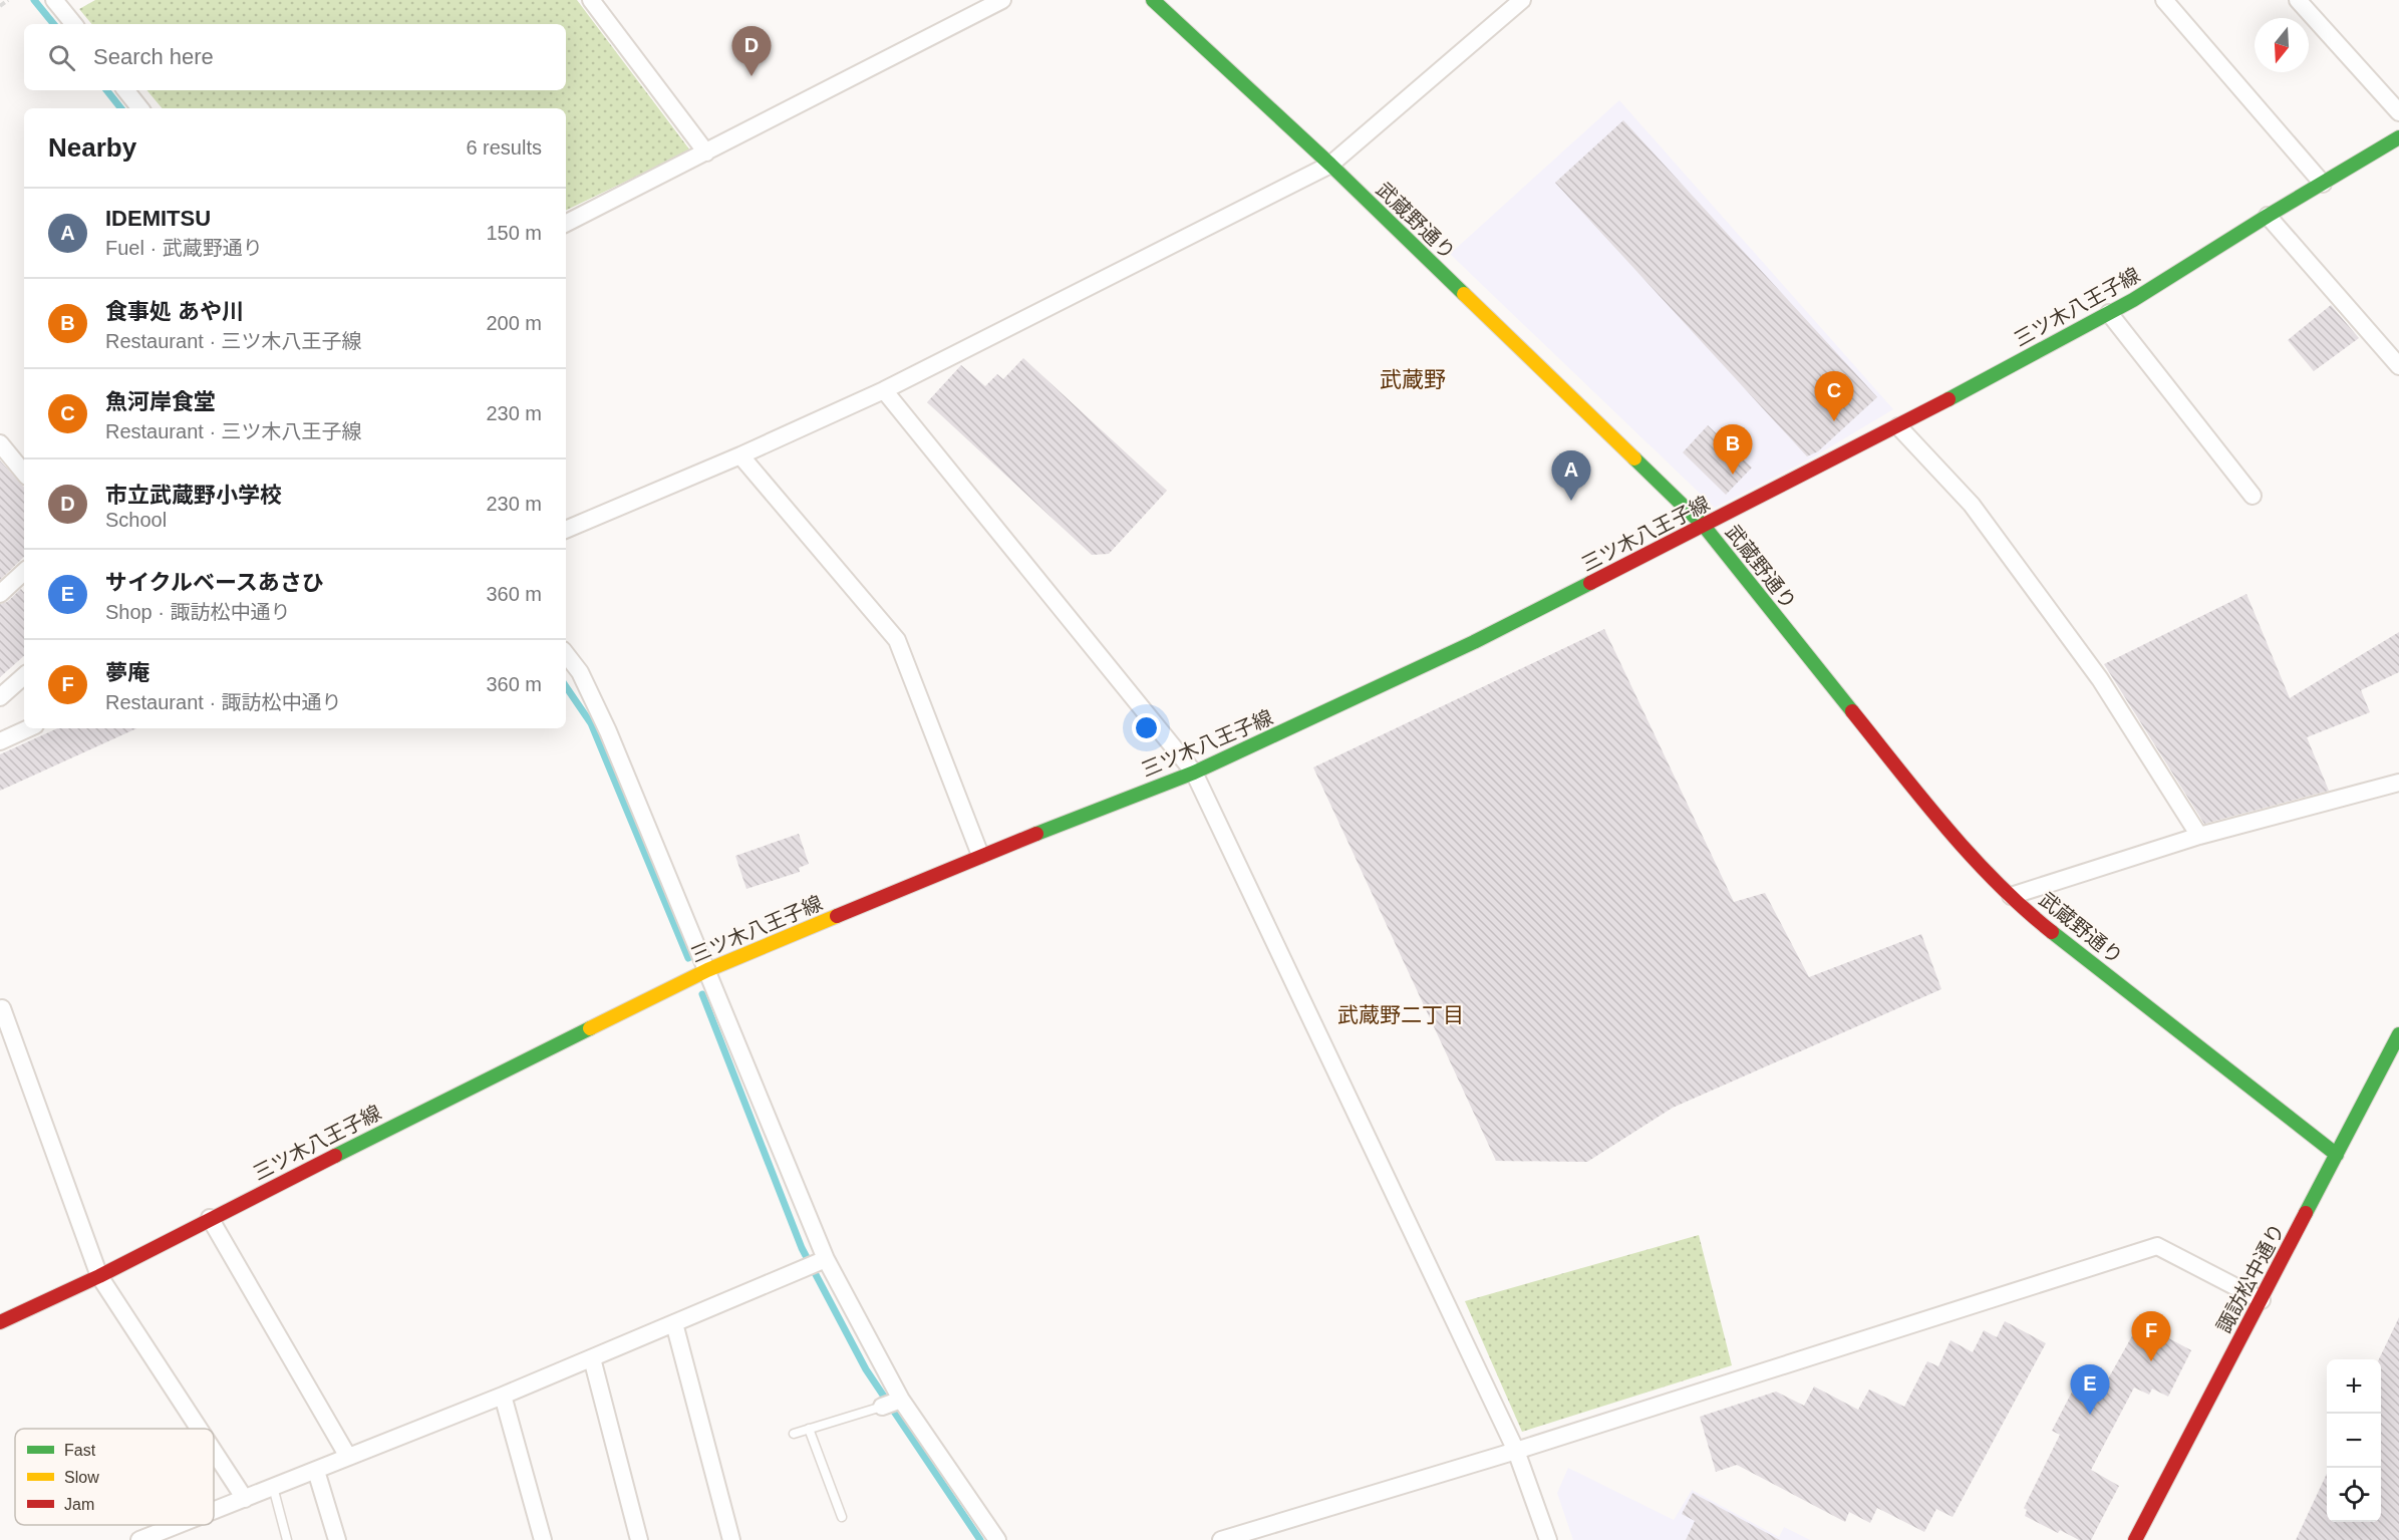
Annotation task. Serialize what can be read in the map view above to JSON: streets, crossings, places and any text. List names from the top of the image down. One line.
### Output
{"streets":{"main road":["武蔵野通り","三ツ木八王子線","諏訪松中通り"]},"crossings":[["武蔵野通り","三ツ木八王子線"],["武蔵野通り","諏訪松中通り"]],"districts":["武蔵野","武蔵野二丁目"],"legend":["Fast","Slow","Jam"],"north":"bottom","page":{"search":"Search here","pins":["D","C","B","A","F","E"],"heading":["Nearby","6 results"],"list":[{"mark":"A","name":"IDEMITSU","note":"Fuel · 武蔵野通り","value":"150 m"},{"mark":"B","name":"食事処 あや川","note":"Restaurant · 三ツ木八王子線","value":"200 m"},{"mark":"C","name":"魚河岸食堂","note":"Restaurant · 三ツ木八王子線","value":"230 m"},{"mark":"D","name":"市立武蔵野小学校","note":"School","value":"230 m"},{"mark":"E","name":"サイクルベースあさひ","note":"Shop · 諏訪松中通り","value":"360 m"},{"mark":"F","name":"夢庵","note":"Restaurant · 諏訪松中通り","value":"360 m"}],"map_buttons":["+","−"]}}
